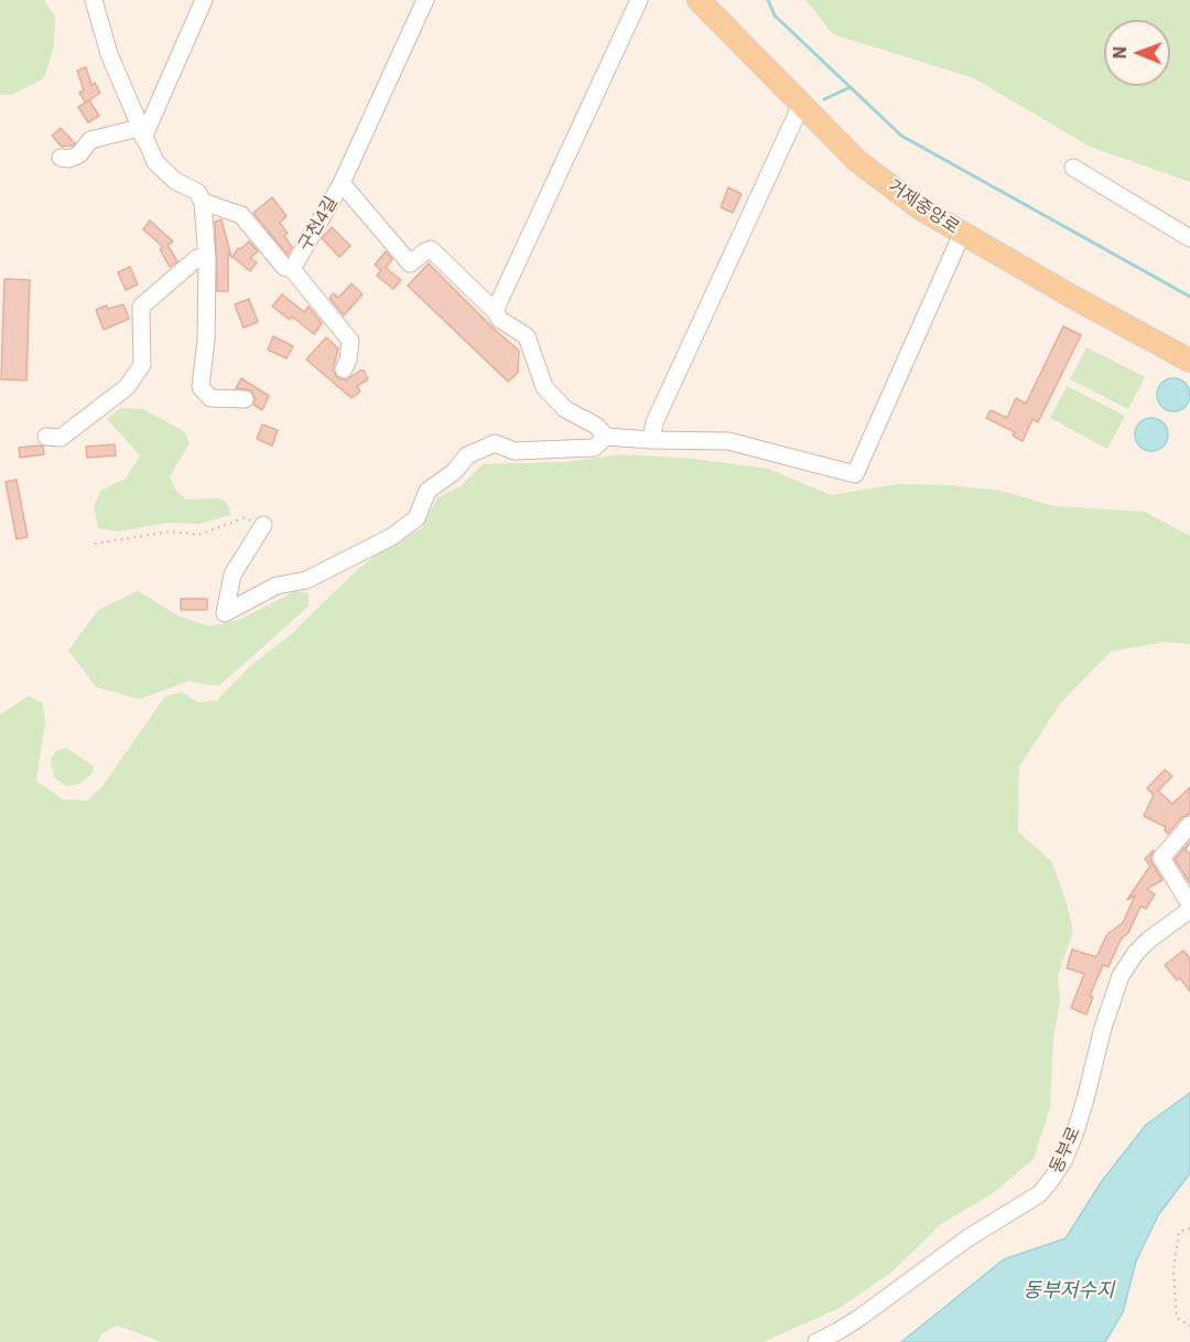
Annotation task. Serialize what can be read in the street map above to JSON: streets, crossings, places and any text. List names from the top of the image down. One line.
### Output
{"streets":{"main road":["거제중앙로"],"street":["구천4길","동부로"]},"water":["동부저수지"],"north":"left"}
